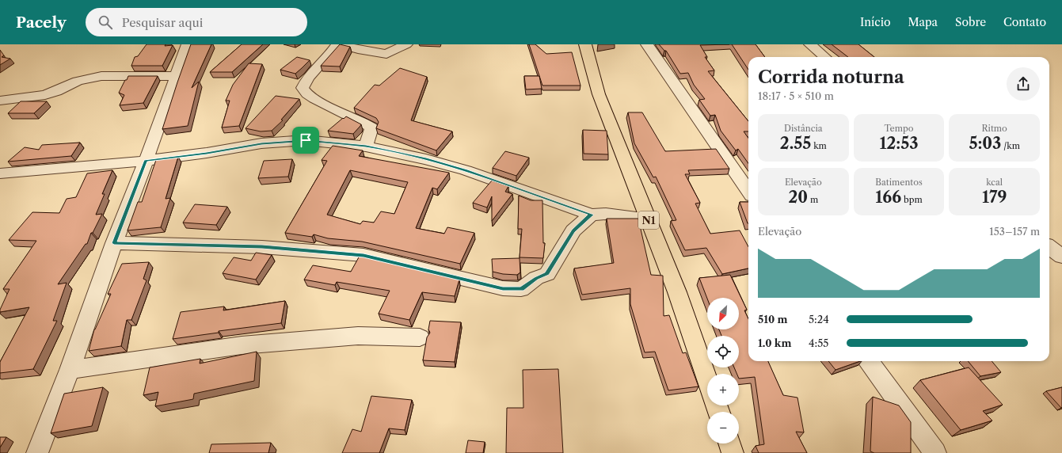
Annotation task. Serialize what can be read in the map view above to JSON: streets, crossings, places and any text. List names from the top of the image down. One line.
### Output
{"streets":{"main road":["N1"]},"north":"bottom left","page":{"header":"Pacely","search":"Pesquisar aqui","nav":["Início","Mapa","Sobre","Contato"],"heading":["Corrida noturna","18:17 · 5 × 510 m"],"stats":[["Distância","2.55 km"],["Tempo","12:53"],["Ritmo","5:03 /km"],["Elevação","20 m"],["Batimentos","166 bpm"],["kcal","179"]],"chart":["Elevação","153–157 m"],"map_buttons":["+","−"],"list":[{"name":"510 m","note":"5:24"},{"name":"1.0 km","note":"4:55"}]}}
